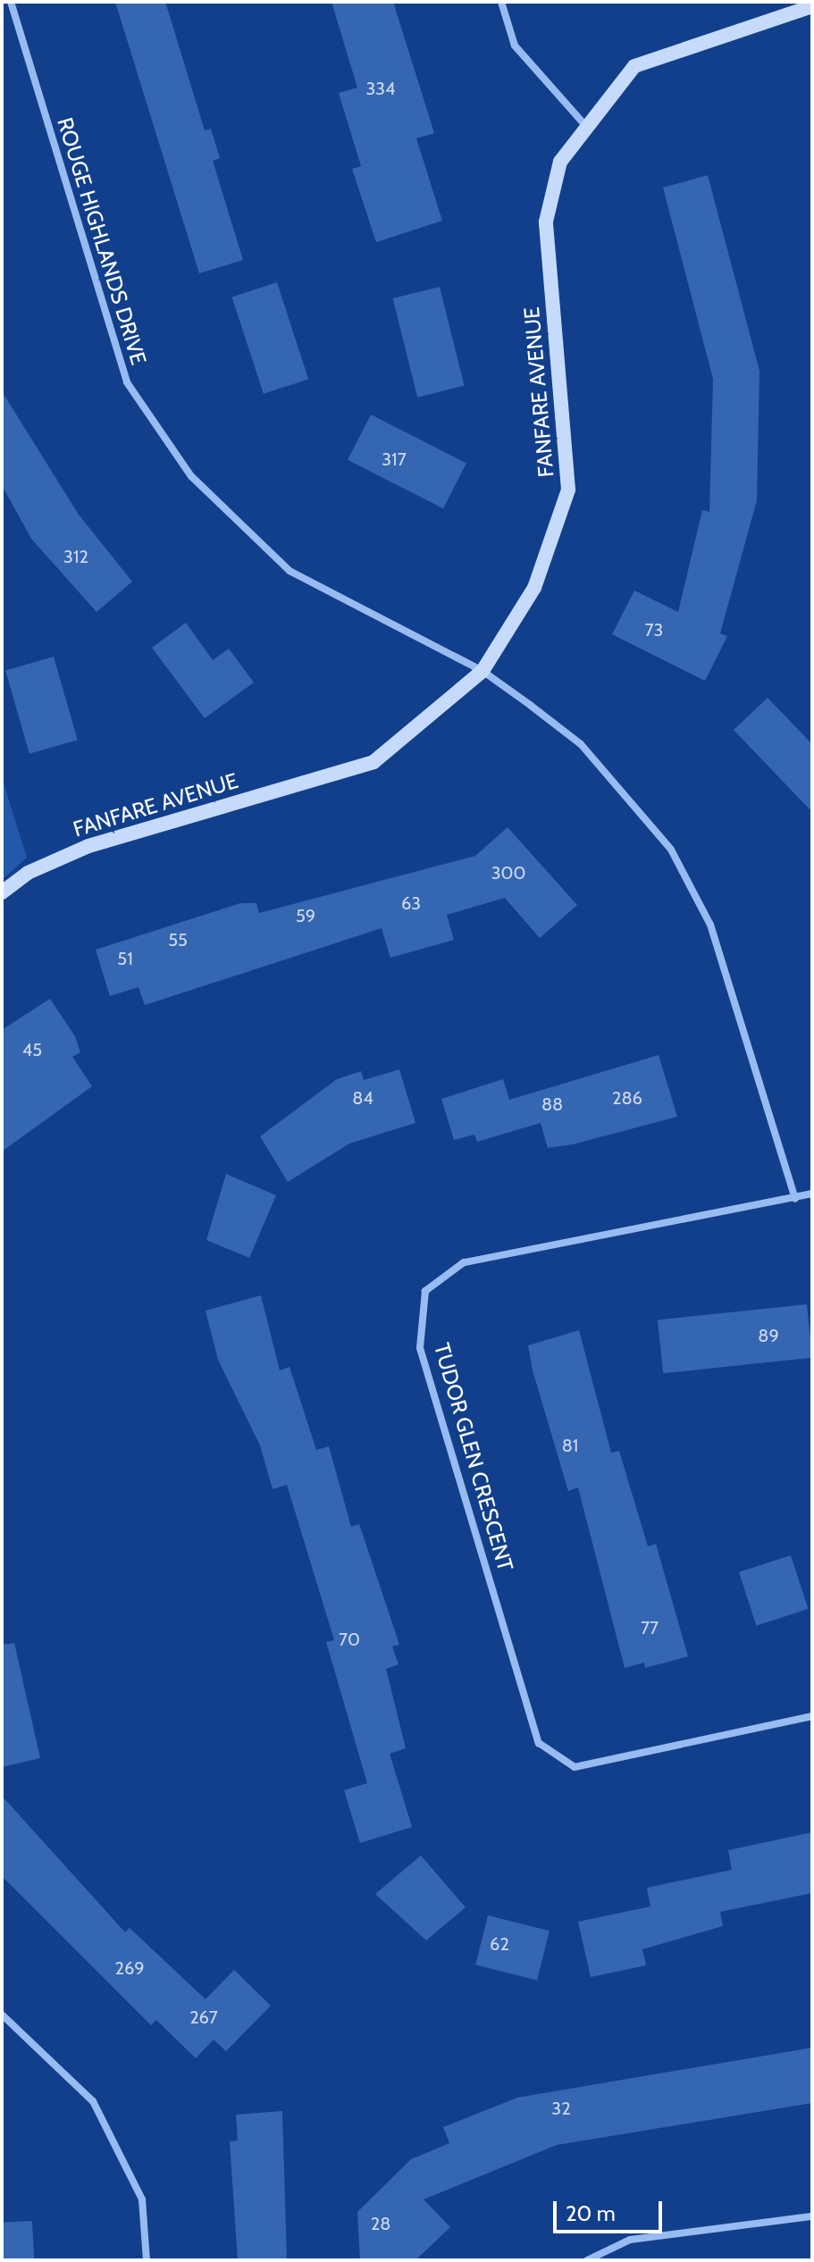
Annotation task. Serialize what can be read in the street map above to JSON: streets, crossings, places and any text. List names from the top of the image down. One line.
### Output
{"streets":{"street":["ROUGE HIGHLANDS DRIVE","FANFARE AVENUE","TUDOR GLEN CRESCENT"]},"crossings":[["ROUGE HIGHLANDS DRIVE","FANFARE AVENUE"],["ROUGE HIGHLANDS DRIVE","TUDOR GLEN CRESCENT"]],"house_numbers":["334","317","312","73","300","63","59","55","51","45","84","286","88","89","81","77","70","62","269","267","32","28"],"scale_bar":"20 m"}
